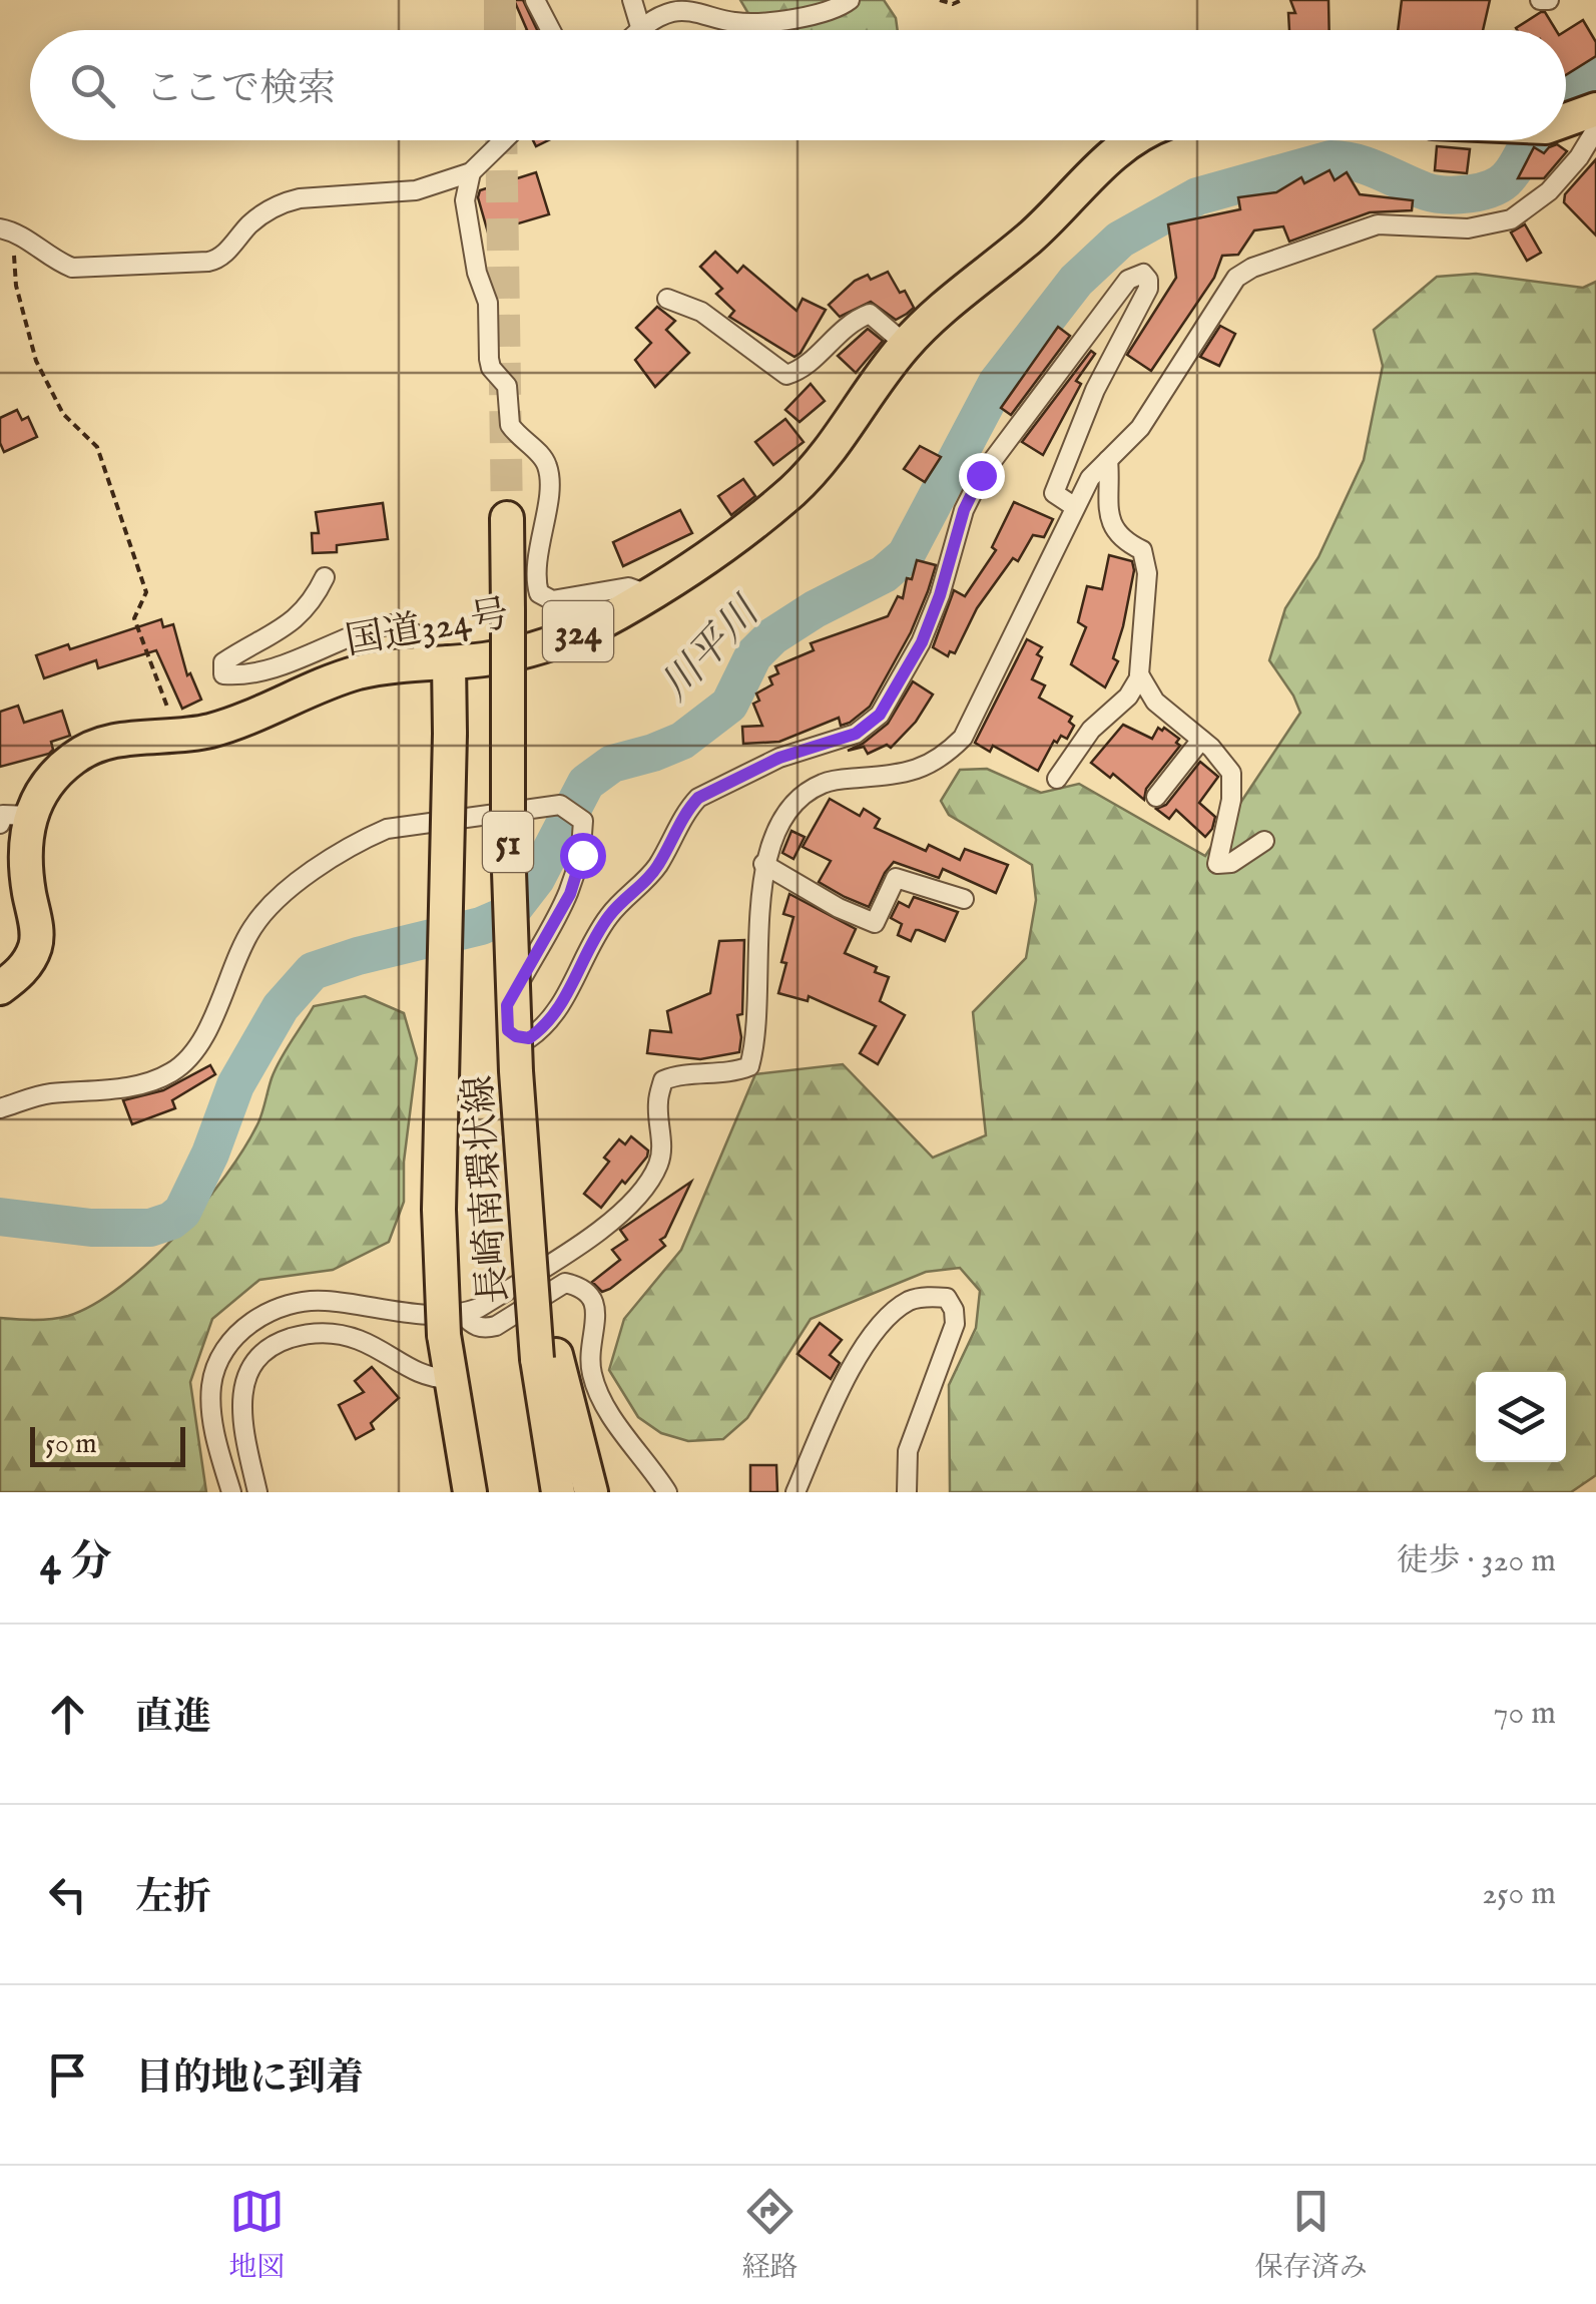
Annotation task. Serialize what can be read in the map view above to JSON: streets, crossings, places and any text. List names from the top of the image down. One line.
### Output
{"streets":{"highway":["国道324号","324","51","長崎南環状線"]},"crossings":[["51","長崎南環状線"]],"water":["川平川"],"scale_bar":"50 m","page":{"search":"ここで検索","scale":"50 m","heading":["4 分","徒歩 · 320 m"],"list":[["直進","70 m"],["左折","250 m"],"目的地に到着"],"nav":["地図","経路","保存済み"]}}
